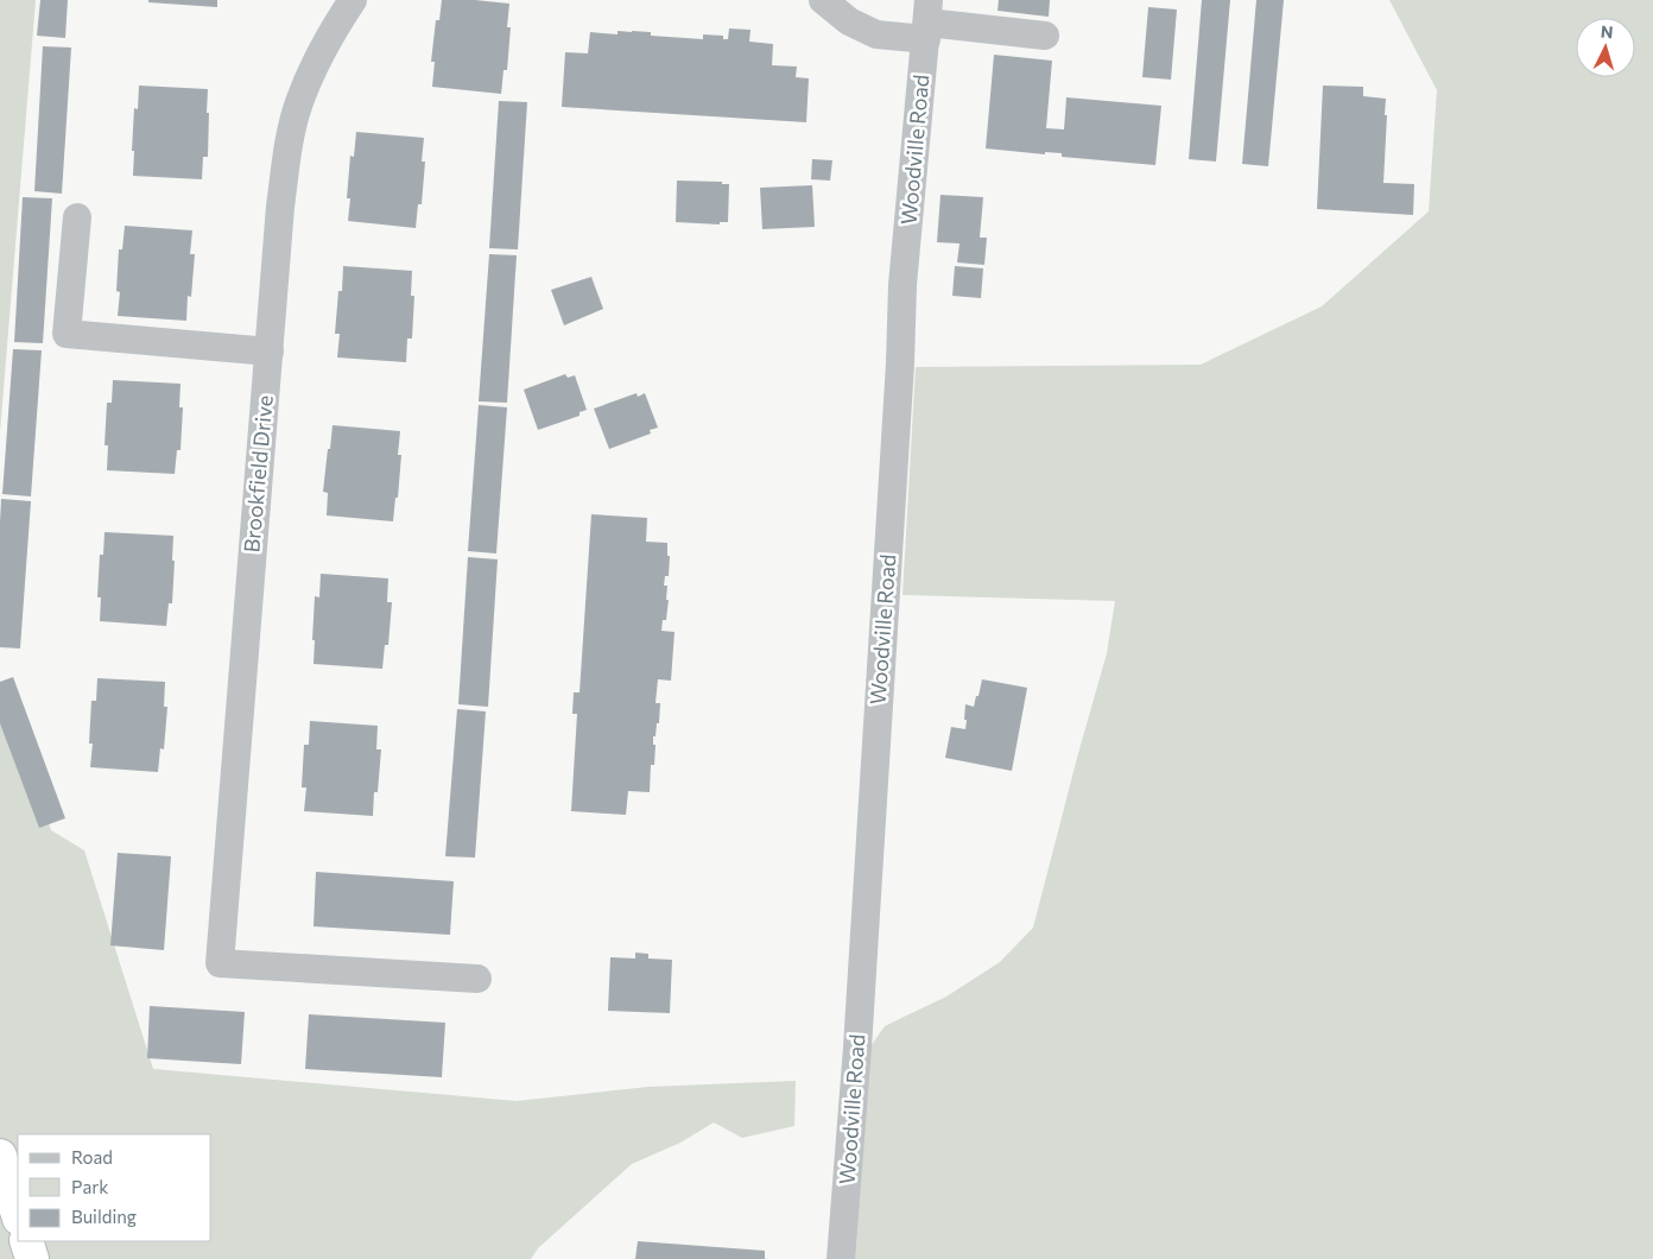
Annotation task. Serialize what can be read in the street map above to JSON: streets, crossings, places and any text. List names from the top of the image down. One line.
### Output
{"streets":{"street":["Woodville Road","Brookfield Drive"]},"legend":["Road","Park","Building"],"north":"top"}
